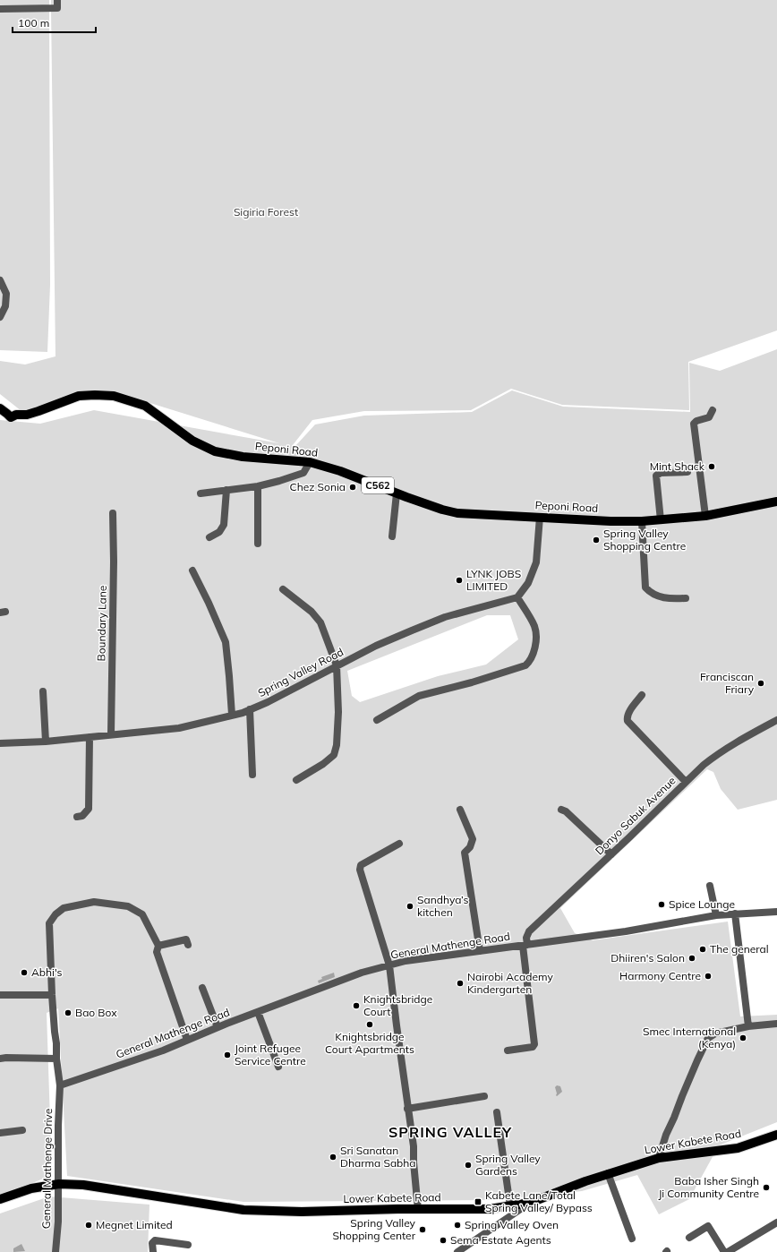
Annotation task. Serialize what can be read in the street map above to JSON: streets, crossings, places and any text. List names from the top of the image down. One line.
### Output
{"streets":{"main road":["Peponi Road","C562","Lower Kabete Road"],"street":["Boundary Lane","Spring Valley Road","Donyo Sabuk Avenue","General Mathenge Road","General Mathenge Drive"]},"crossings":[["Boundary Lane","Spring Valley Road"],["Donyo Sabuk Avenue","General Mathenge Road"],["General Mathenge Road","General Mathenge Drive"],["Lower Kabete Road","General Mathenge Drive"]],"districts":["SPRING VALLEY"],"parks":["Sigiria Forest"],"places":{"other":["Mint Shack","Chez Sonia","Spring Valley Shopping Centre","LYNK JOBS LIMITED","Franciscan Friary","Spice Lounge","Sandhya’s kitchen","The general","Dhiiren's Salon","Abhi's","Harmony Centre","Nairobi Academy Kindergarten","Knightsbridge Court","Bao Box","Knightsbridge Court Apartments","Smec International (Kenya)","Joint Refugee Service Centre","Sri Sanatan Dharma Sabha","Spring Valley Gardens","Baba Isher Singh Ji Community Centre","Megnet Limited","Spring Valley Oven","Spring Valley Shopping Center","Sema Estate Agents"],"transit":["Kabete Lane/Total Spring Valley/ Bypass"]},"scale_bar":"100 m"}
